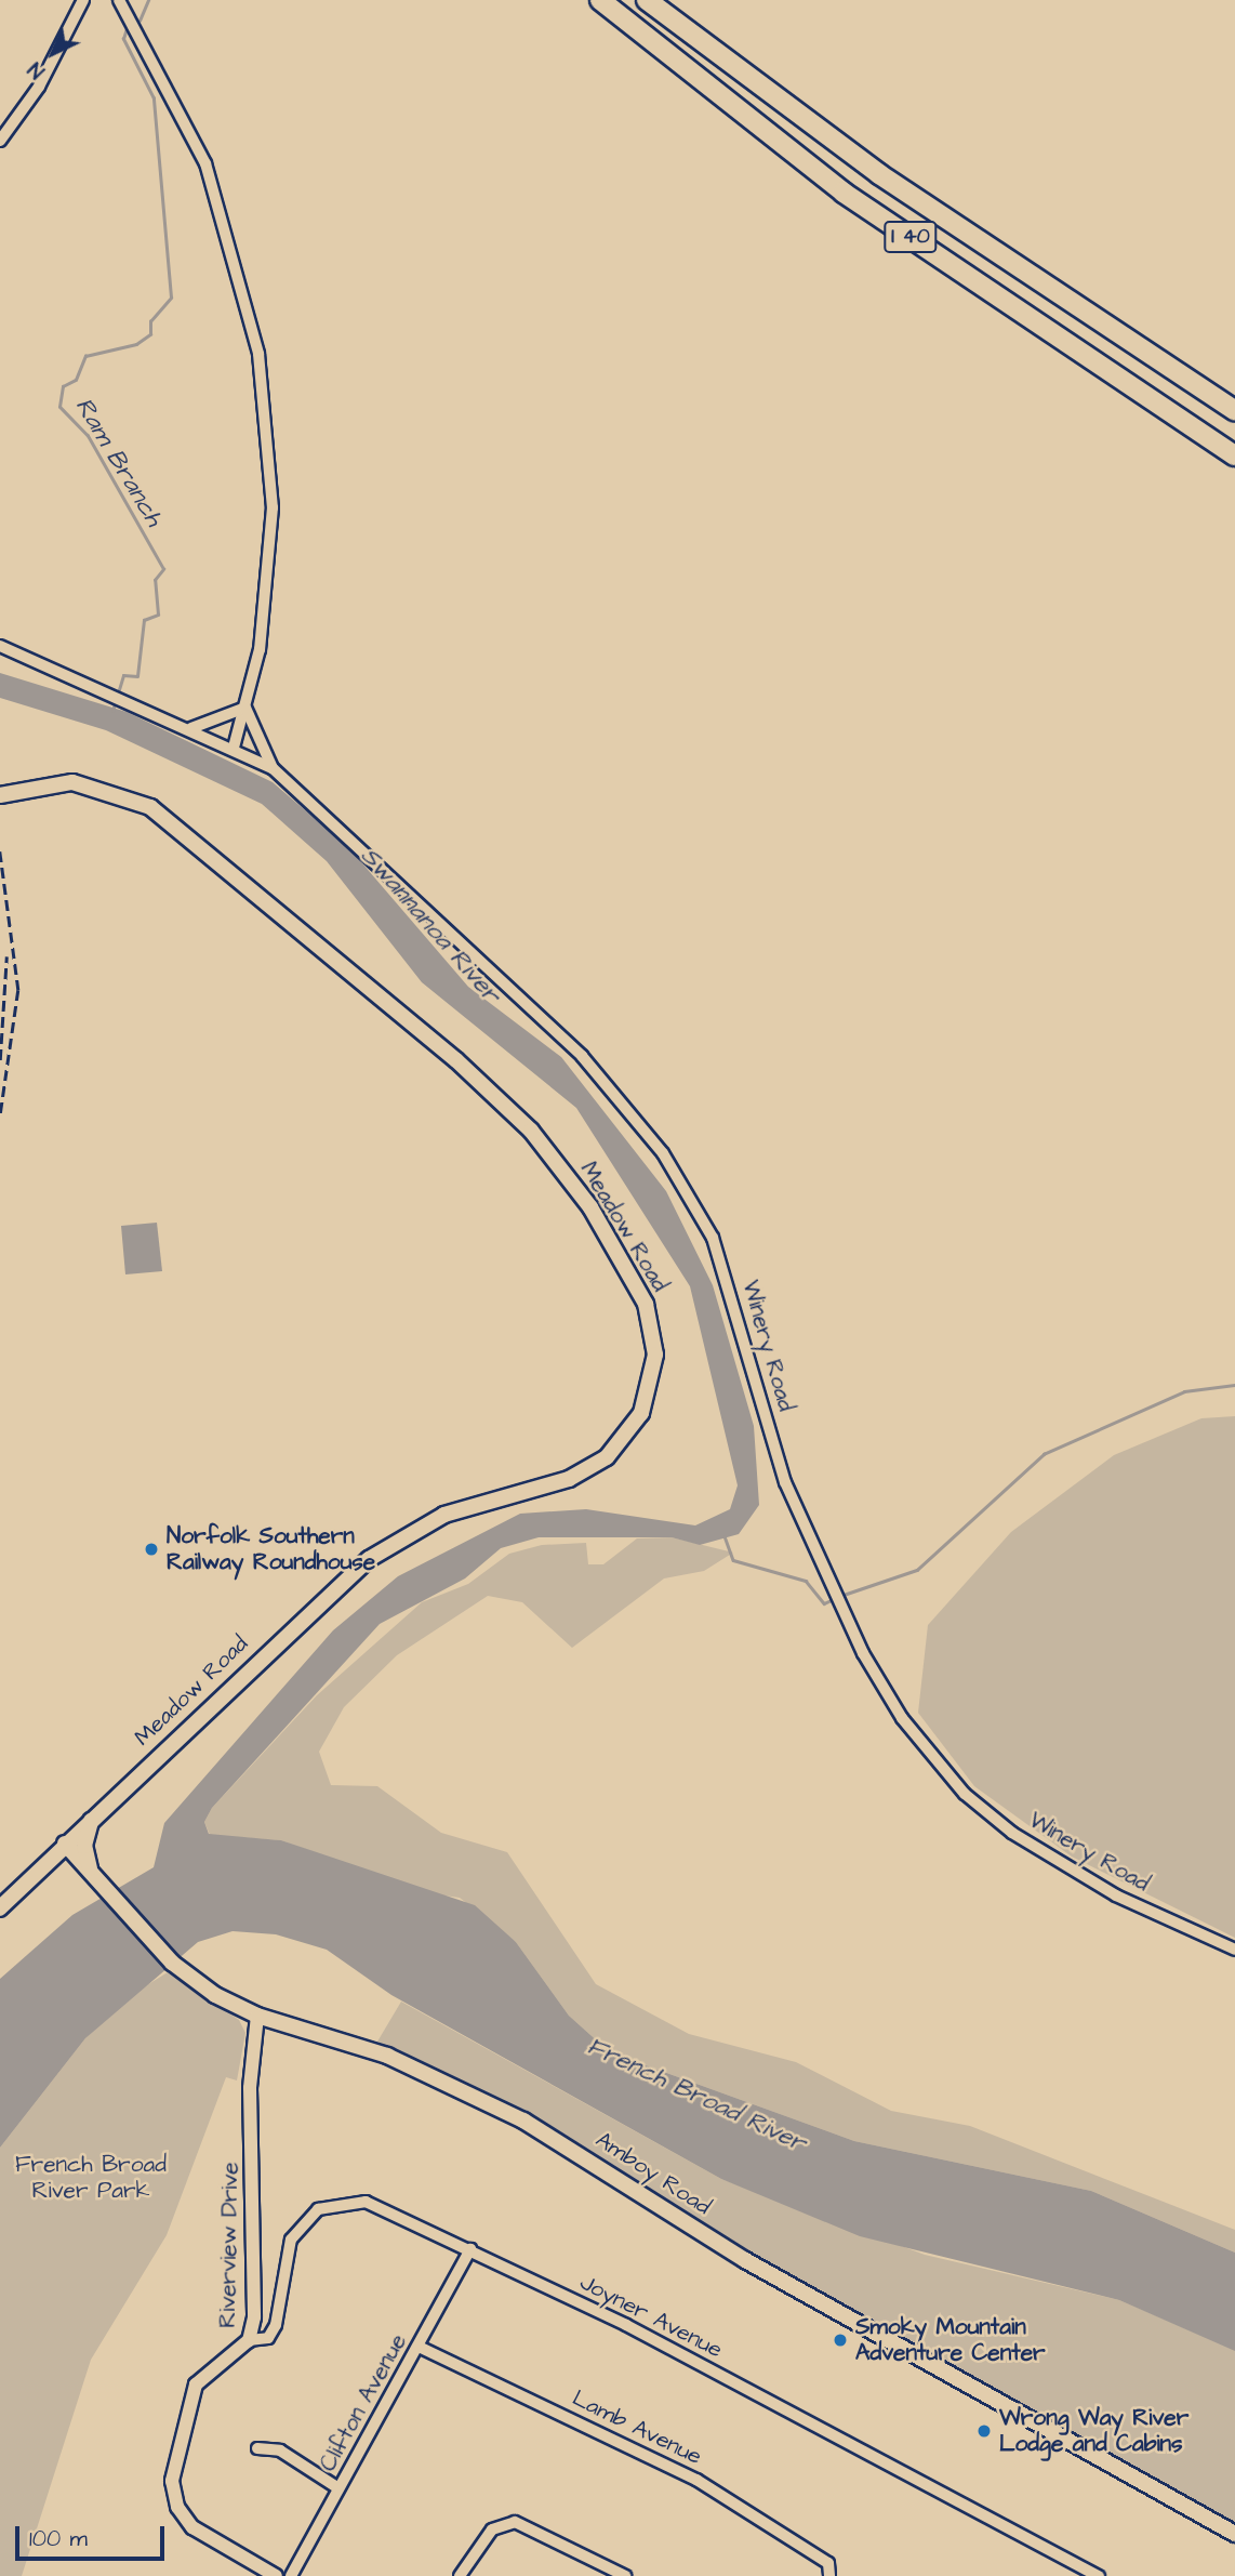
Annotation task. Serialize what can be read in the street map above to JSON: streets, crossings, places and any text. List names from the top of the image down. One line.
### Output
{"streets":{"highway":["I 40"],"main road":["Meadow Road","Amboy Road"],"street":["Winery Road","Riverview Drive","Joyner Avenue","Clifton Avenue","Lamb Avenue"]},"crossings":[["Meadow Road","Amboy Road"],["Amboy Road","Riverview Drive"],["Riverview Drive","Joyner Avenue"],["Joyner Avenue","Clifton Avenue"],["Clifton Avenue","Lamb Avenue"]],"water":["Ram Branch","Swannanoa River","French Broad River"],"parks":["French Broad River Park"],"places":["Norfolk Southern Railway Roundhouse","Smoky Mountain Adventure Center","Wrong Way River Lodge and Cabins"],"scale_bar":"100 m","north":"bottom left"}
